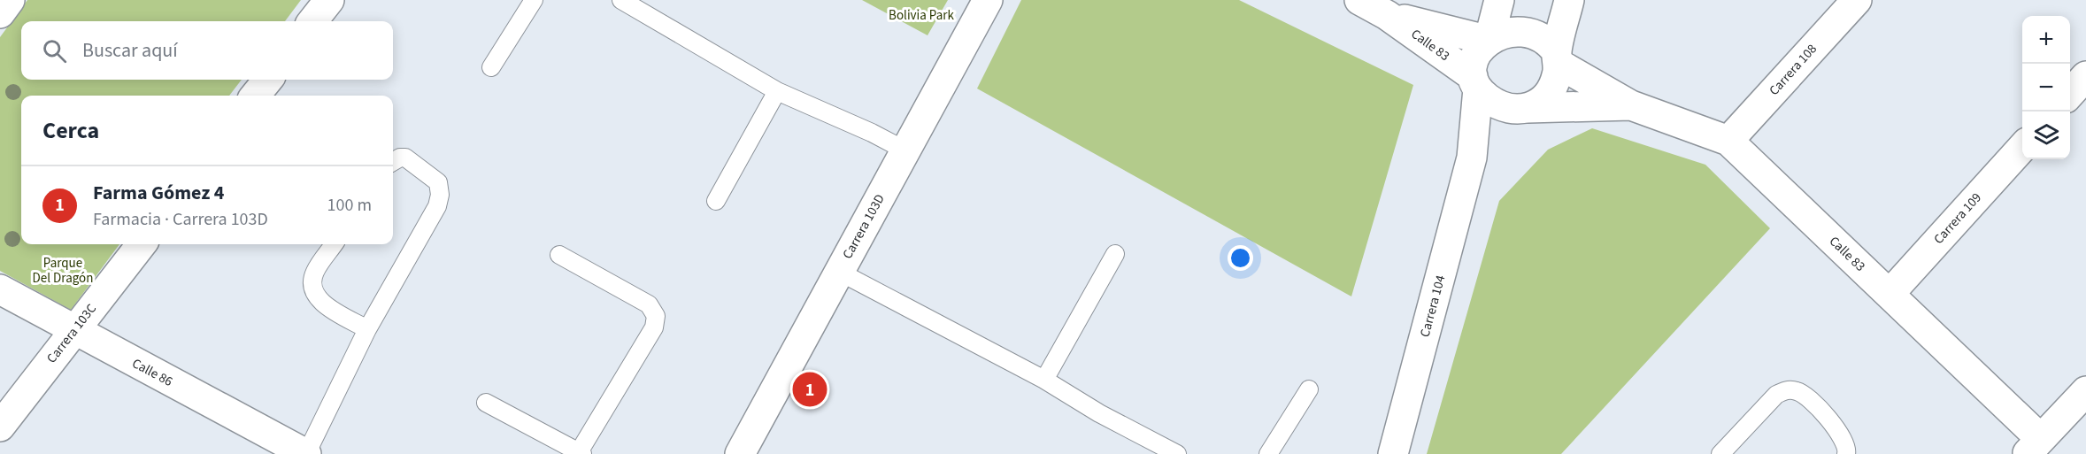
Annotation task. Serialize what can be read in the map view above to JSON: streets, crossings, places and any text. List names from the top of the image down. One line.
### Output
{"streets":{"street":["Calle 83","Carrera 108","Carrera 109","Carrera 103D","Carrera 104","Carrera 103C","Calle 86"]},"crossings":[["Calle 83","Carrera 108"],["Calle 83","Carrera 109"],["Calle 83","Carrera 104"],["Carrera 103C","Calle 86"]],"parks":["Bolivia Park","Parque Del Dragón"],"page":{"map_buttons":["+","−"],"search":"Buscar aquí","heading":"Cerca","list":[{"mark":"1","name":"Farma Gómez 4","note":"Farmacia · Carrera 103D","value":"100 m"}],"pins":"1"}}
